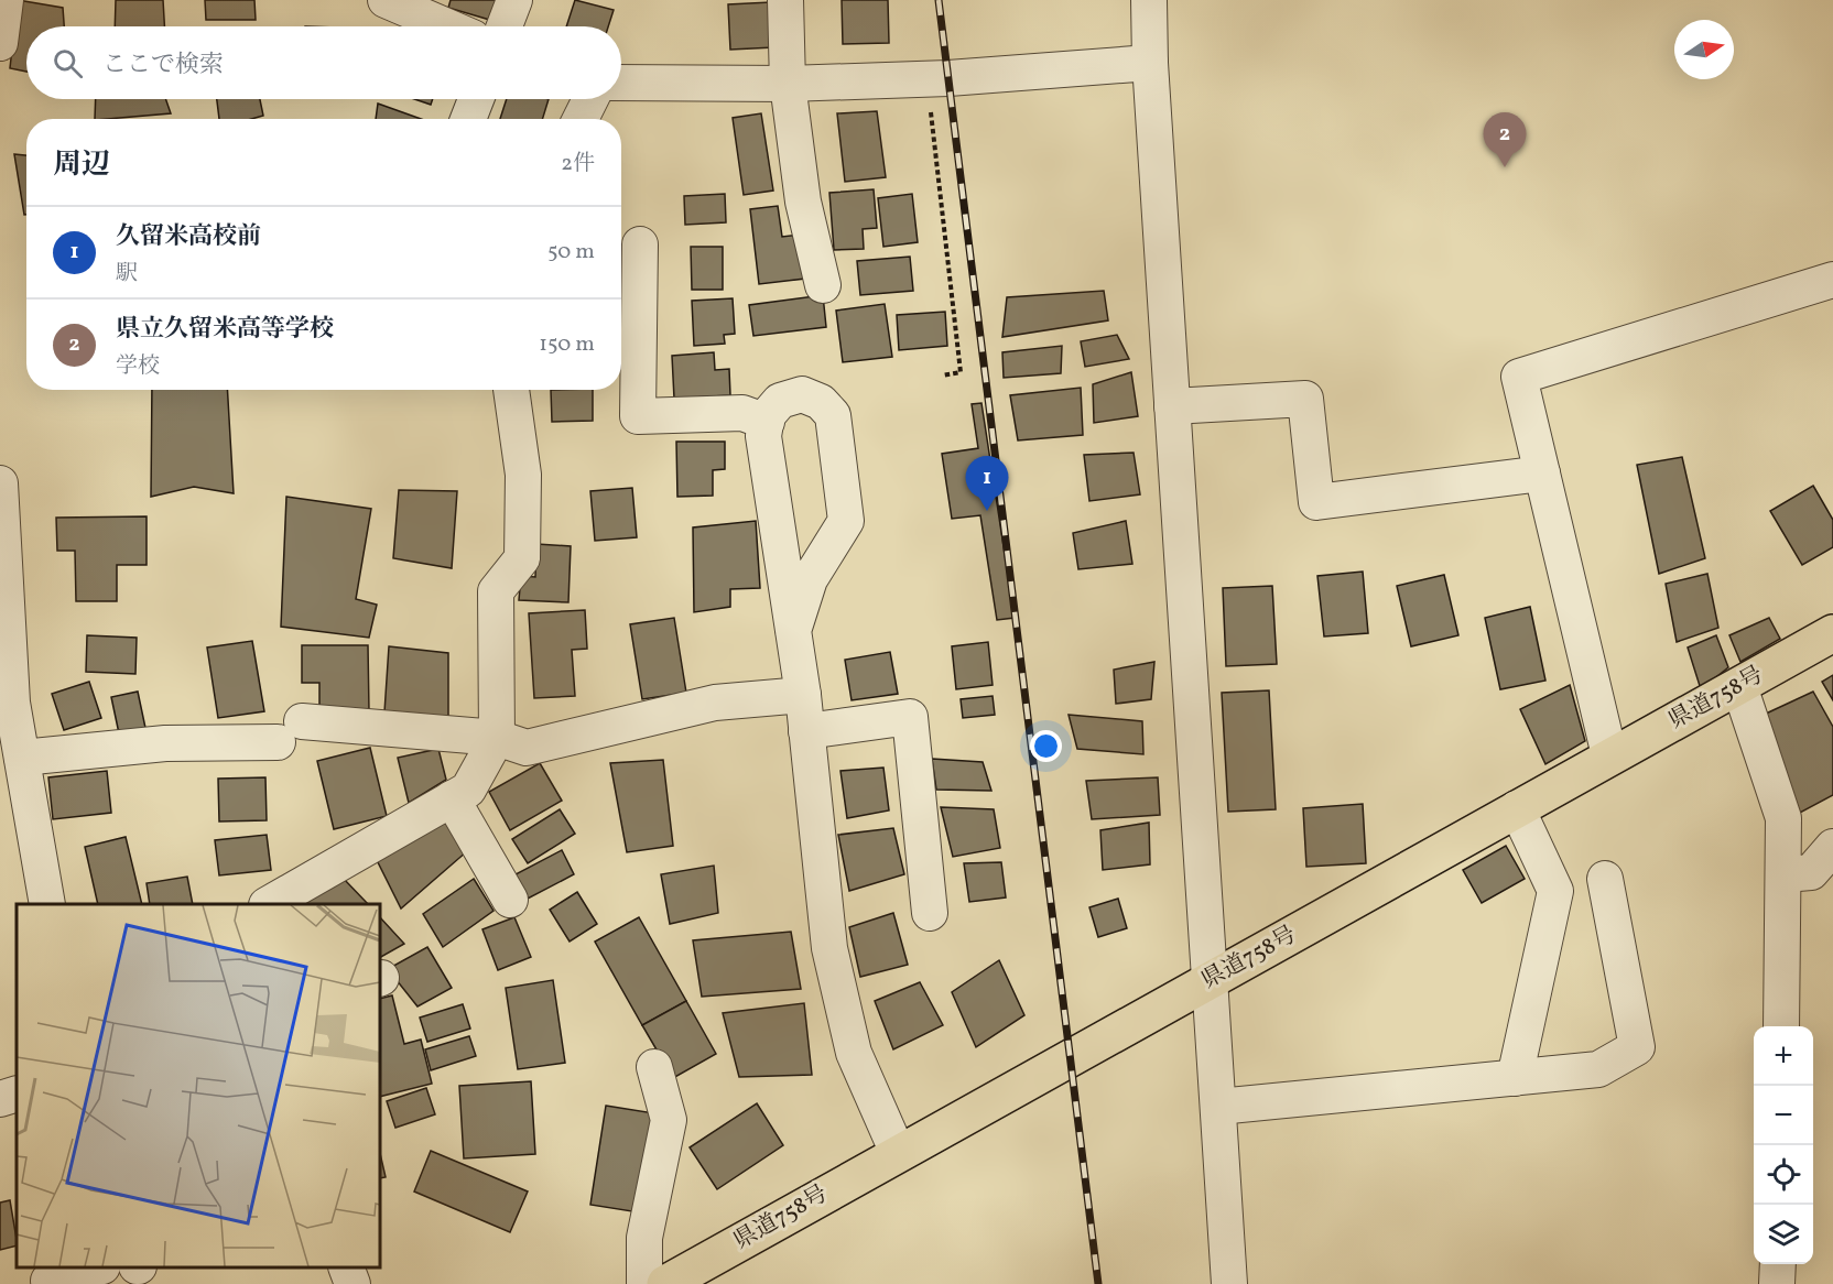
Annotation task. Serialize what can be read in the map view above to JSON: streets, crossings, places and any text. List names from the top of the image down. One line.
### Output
{"streets":{"main road":["県道758号"]},"north":"right","page":{"search":"ここで検索","pins":["2","1"],"heading":["周辺","2件"],"list":[{"mark":"1","name":"久留米高校前","note":"駅","value":"50 m"},{"mark":"2","name":"県立久留米高等学校","note":"学校","value":"150 m"}],"map_buttons":["+","−"]}}
